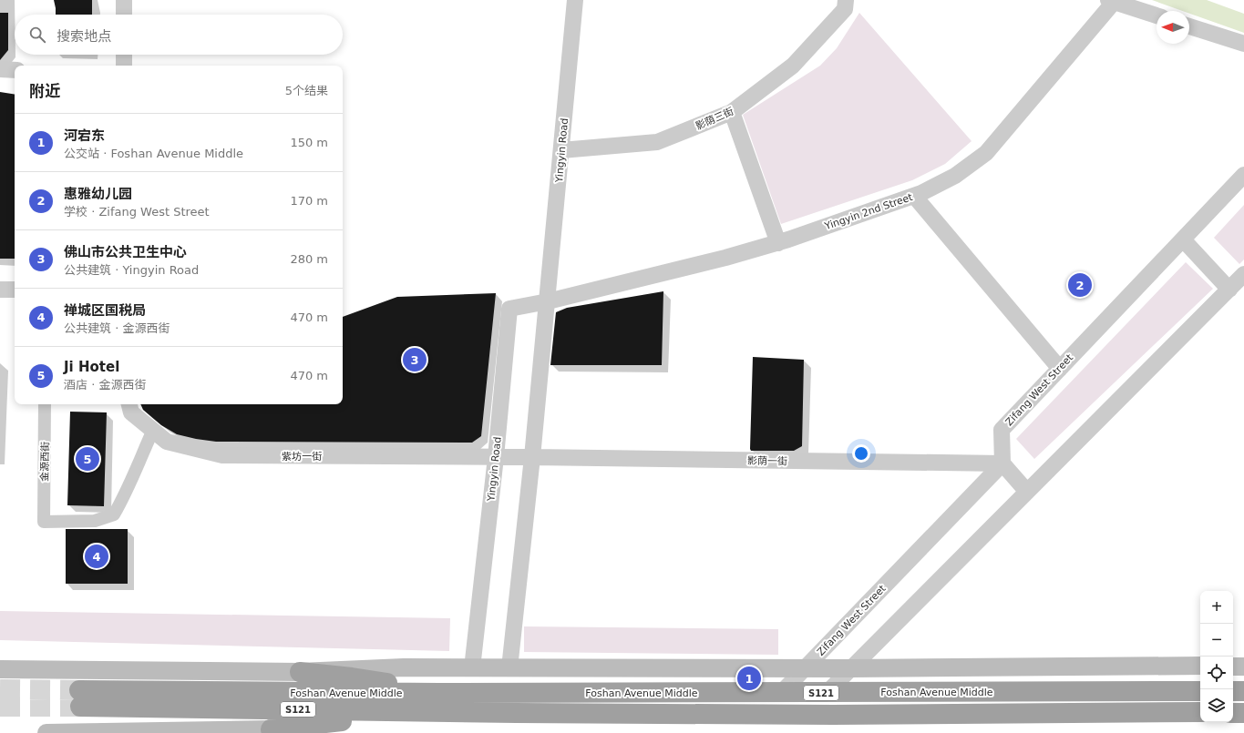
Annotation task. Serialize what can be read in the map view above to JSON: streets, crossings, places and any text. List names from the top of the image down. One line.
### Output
{"streets":{"highway":["Foshan Avenue Middle","S121"],"street":["影荫三街","Yingyin Road","Yingyin 2nd Street","Zifang West Street","紫坊一街","影荫一街","金源西街"]},"crossings":[["影荫三街","Yingyin Road"],["Yingyin Road","Yingyin 2nd Street"],["Yingyin Road","紫坊一街"],["Yingyin Road","影荫一街"],["Yingyin Road","Foshan Avenue Middle"],["Zifang West Street","影荫一街"],["Zifang West Street","Foshan Avenue Middle"],["紫坊一街","影荫一街"],["紫坊一街","金源西街"]],"north":"left","page":{"search":"搜索地点","heading":["附近","5个结果"],"list":[{"mark":"1","name":"河宕东","note":"公交站 · Foshan Avenue Middle","value":"150 m"},{"mark":"2","name":"惠雅幼儿园","note":"学校 · Zifang West Street","value":"170 m"},{"mark":"3","name":"佛山市公共卫生中心","note":"公共建筑 · Yingyin Road","value":"280 m"},{"mark":"4","name":"禅城区国税局","note":"公共建筑 · 金源西街","value":"470 m"},{"mark":"5","name":"Ji Hotel","note":"酒店 · 金源西街","value":"470 m"}],"pins":["2","3","5","4","1"],"map_buttons":["+","−"]}}
